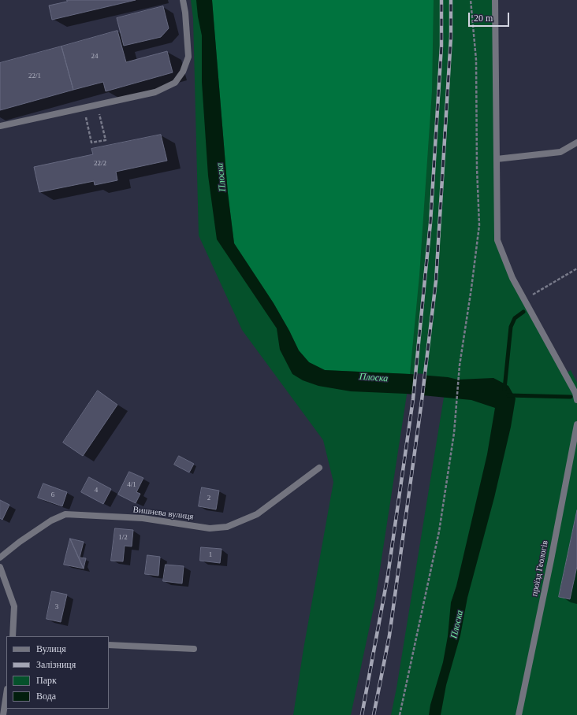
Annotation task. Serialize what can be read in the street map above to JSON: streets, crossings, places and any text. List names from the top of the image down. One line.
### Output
{"streets":{"street":["Вишнева вулиця","проїзд Геологів"]},"water":["Плоска"],"house_numbers":["24","22/1","22/2","4/1","4","6","2","1/2","1","3"],"legend":["Вулиця","Залізниця","Парк","Вода"],"scale_bar":"20 m"}
